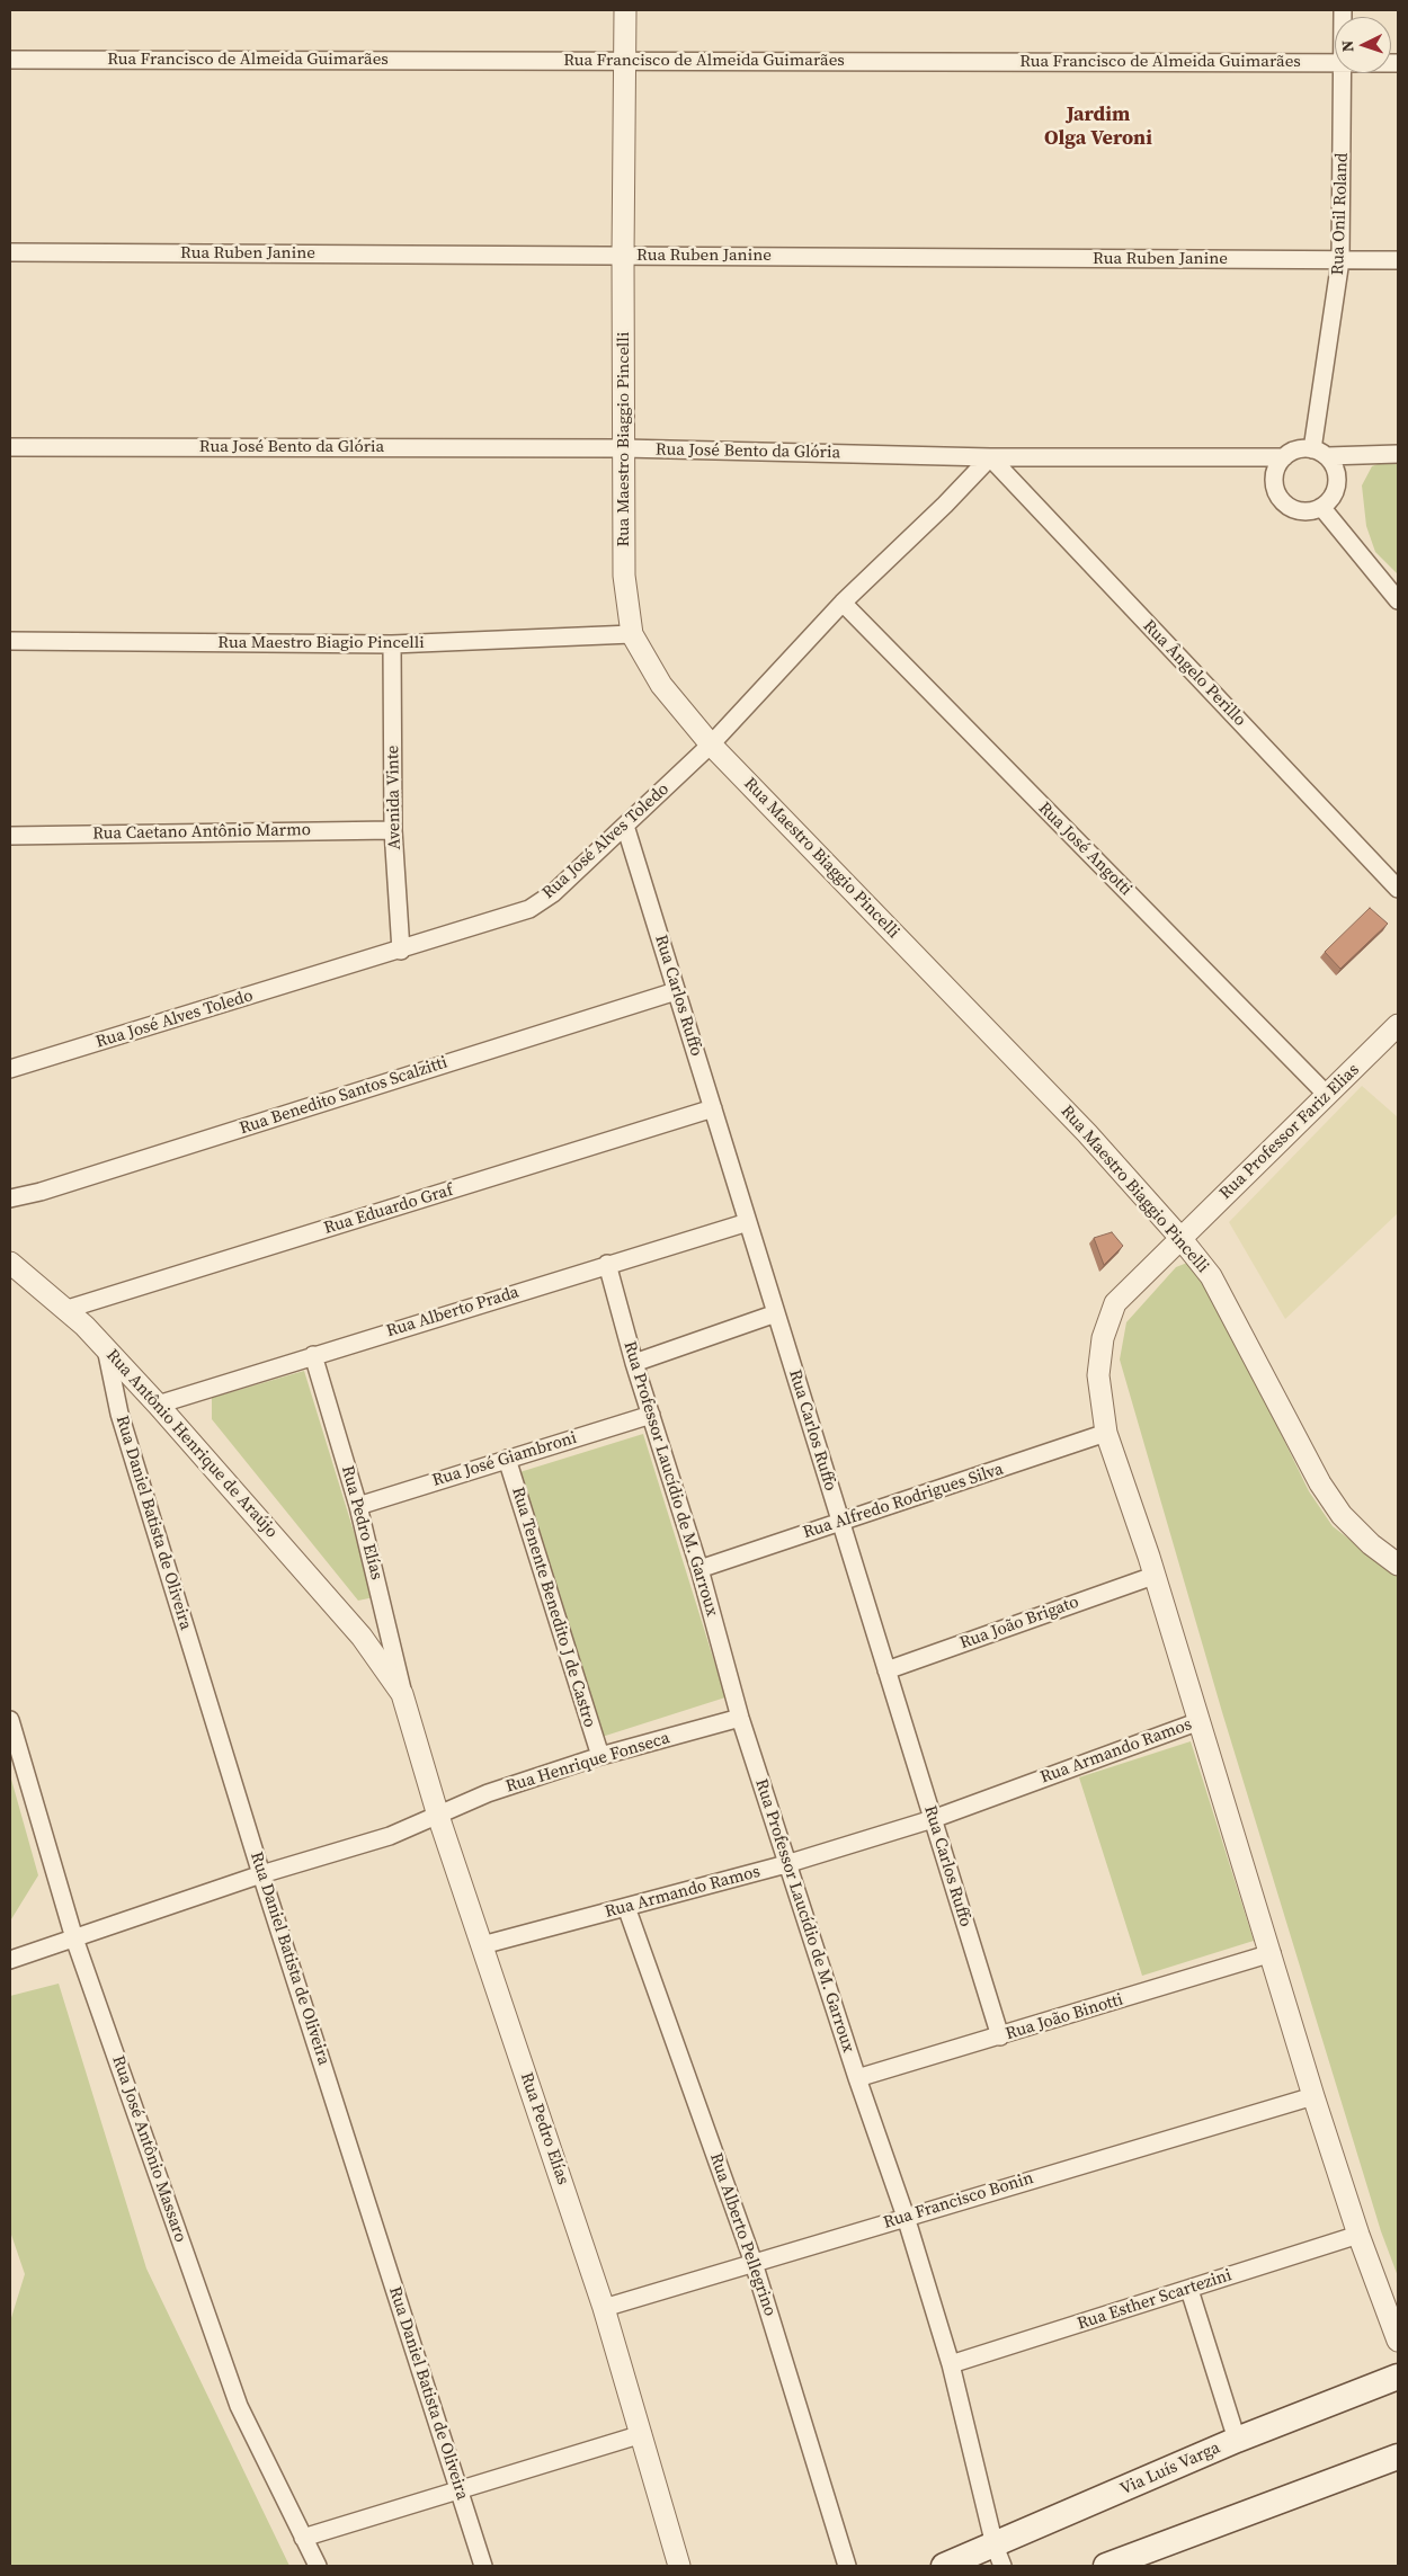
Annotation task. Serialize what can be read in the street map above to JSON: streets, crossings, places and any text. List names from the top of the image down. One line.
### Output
{"streets":{"main road":["Via Luís Varga"],"street":["Rua Francisco de Almeida Guimarães","Rua Onil Roland","Rua Ruben Janine","Rua Maestro Biaggio Pincelli","Rua José Bento da Glória","Rua Maestro Biagio Pincelli","Rua Ângelo Perillo","Avenida Vinte","Rua Caetano Antônio Marmo","Rua José Alves Toledo","Rua José Angotti","Rua Carlos Ruffo","Rua Benedito Santos Scalzitti","Rua Professor Fariz Elias","Rua Eduardo Graf","Rua Alberto Prada","Rua Antônio Henrique de Araújo","Rua José Giambroni","Rua Professor Laucídio de M. Garroux","Rua Alfredo Rodrigues Silva","Rua Daniel Batista de Oliveira","Rua Pedro Elías","Rua Tenente Benedito J de Castro","Rua João Brigato","Rua Armando Ramos","Rua Henrique Fonseca","Rua João Binotti","Rua José Antônio Massaro","Rua Francisco Bonin","Rua Alberto Pellegrino","Rua Esther Scartezini"]},"crossings":[["Rua Francisco de Almeida Guimarães","Rua Maestro Biaggio Pincelli"],["Rua Onil Roland","Rua Ruben Janine"],["Rua Onil Roland","Rua José Bento da Glória"],["Rua Ruben Janine","Rua Maestro Biaggio Pincelli"],["Rua Maestro Biaggio Pincelli","Rua José Bento da Glória"],["Rua Maestro Biaggio Pincelli","Rua Maestro Biagio Pincelli"],["Rua Maestro Biaggio Pincelli","Rua José Alves Toledo"],["Rua Maestro Biaggio Pincelli","Rua Professor Fariz Elias"],["Rua José Bento da Glória","Rua Ângelo Perillo"],["Rua José Bento da Glória","Rua José Alves Toledo"],["Rua Maestro Biagio Pincelli","Avenida Vinte"],["Rua Ângelo Perillo","Rua José Alves Toledo"],["Avenida Vinte","Rua Caetano Antônio Marmo"],["Avenida Vinte","Rua José Alves Toledo"],["Rua José Alves Toledo","Rua José Angotti"],["Rua José Alves Toledo","Rua Carlos Ruffo"],["Rua José Angotti","Rua Professor Fariz Elias"],["Rua Carlos Ruffo","Rua Benedito Santos Scalzitti"],["Rua Carlos Ruffo","Rua Eduardo Graf"],["Rua Carlos Ruffo","Rua Alberto Prada"],["Rua Carlos Ruffo","Rua Alfredo Rodrigues Silva"],["Rua Carlos Ruffo","Rua João Brigato"],["Rua Carlos Ruffo","Rua Armando Ramos"],["Rua Carlos Ruffo","Rua João Binotti"],["Rua Professor Fariz Elias","Rua Alfredo Rodrigues Silva"],["Rua Professor Fariz Elias","Rua João Brigato"],["Rua Professor Fariz Elias","Rua Armando Ramos"],["Rua Professor Fariz Elias","Rua João Binotti"],["Rua Professor Fariz Elias","Rua Francisco Bonin"],["Rua Professor Fariz Elias","Rua Esther Scartezini"],["Rua Eduardo Graf","Rua Antônio Henrique de Araújo"],["Rua Alberto Prada","Rua Antônio Henrique de Araújo"],["Rua Alberto Prada","Rua Professor Laucídio de M. Garroux"],["Rua Alberto Prada","Rua Pedro Elías"],["Rua Antônio Henrique de Araújo","Rua Daniel Batista de Oliveira"],["Rua Antônio Henrique de Araújo","Rua Pedro Elías"],["Rua José Giambroni","Rua Professor Laucídio de M. Garroux"],["Rua José Giambroni","Rua Pedro Elías"],["Rua José Giambroni","Rua Tenente Benedito J de Castro"],["Rua Professor Laucídio de M. Garroux","Rua Alfredo Rodrigues Silva"],["Rua Professor Laucídio de M. Garroux","Rua Armando Ramos"],["Rua Professor Laucídio de M. Garroux","Rua Henrique Fonseca"],["Rua Professor Laucídio de M. Garroux","Rua João Binotti"],["Rua Professor Laucídio de M. Garroux","Rua Francisco Bonin"],["Rua Professor Laucídio de M. Garroux","Rua Esther Scartezini"],["Rua Professor Laucídio de M. Garroux","Via Luís Varga"],["Rua Daniel Batista de Oliveira","Rua Henrique Fonseca"],["Rua Pedro Elías","Rua Armando Ramos"],["Rua Pedro Elías","Rua Henrique Fonseca"],["Rua Pedro Elías","Rua Francisco Bonin"],["Rua Tenente Benedito J de Castro","Rua Henrique Fonseca"],["Rua Armando Ramos","Rua Alberto Pellegrino"],["Rua Henrique Fonseca","Rua José Antônio Massaro"],["Rua Francisco Bonin","Rua Alberto Pellegrino"]],"districts":["Jardim Olga Veroni"],"north":"left"}
